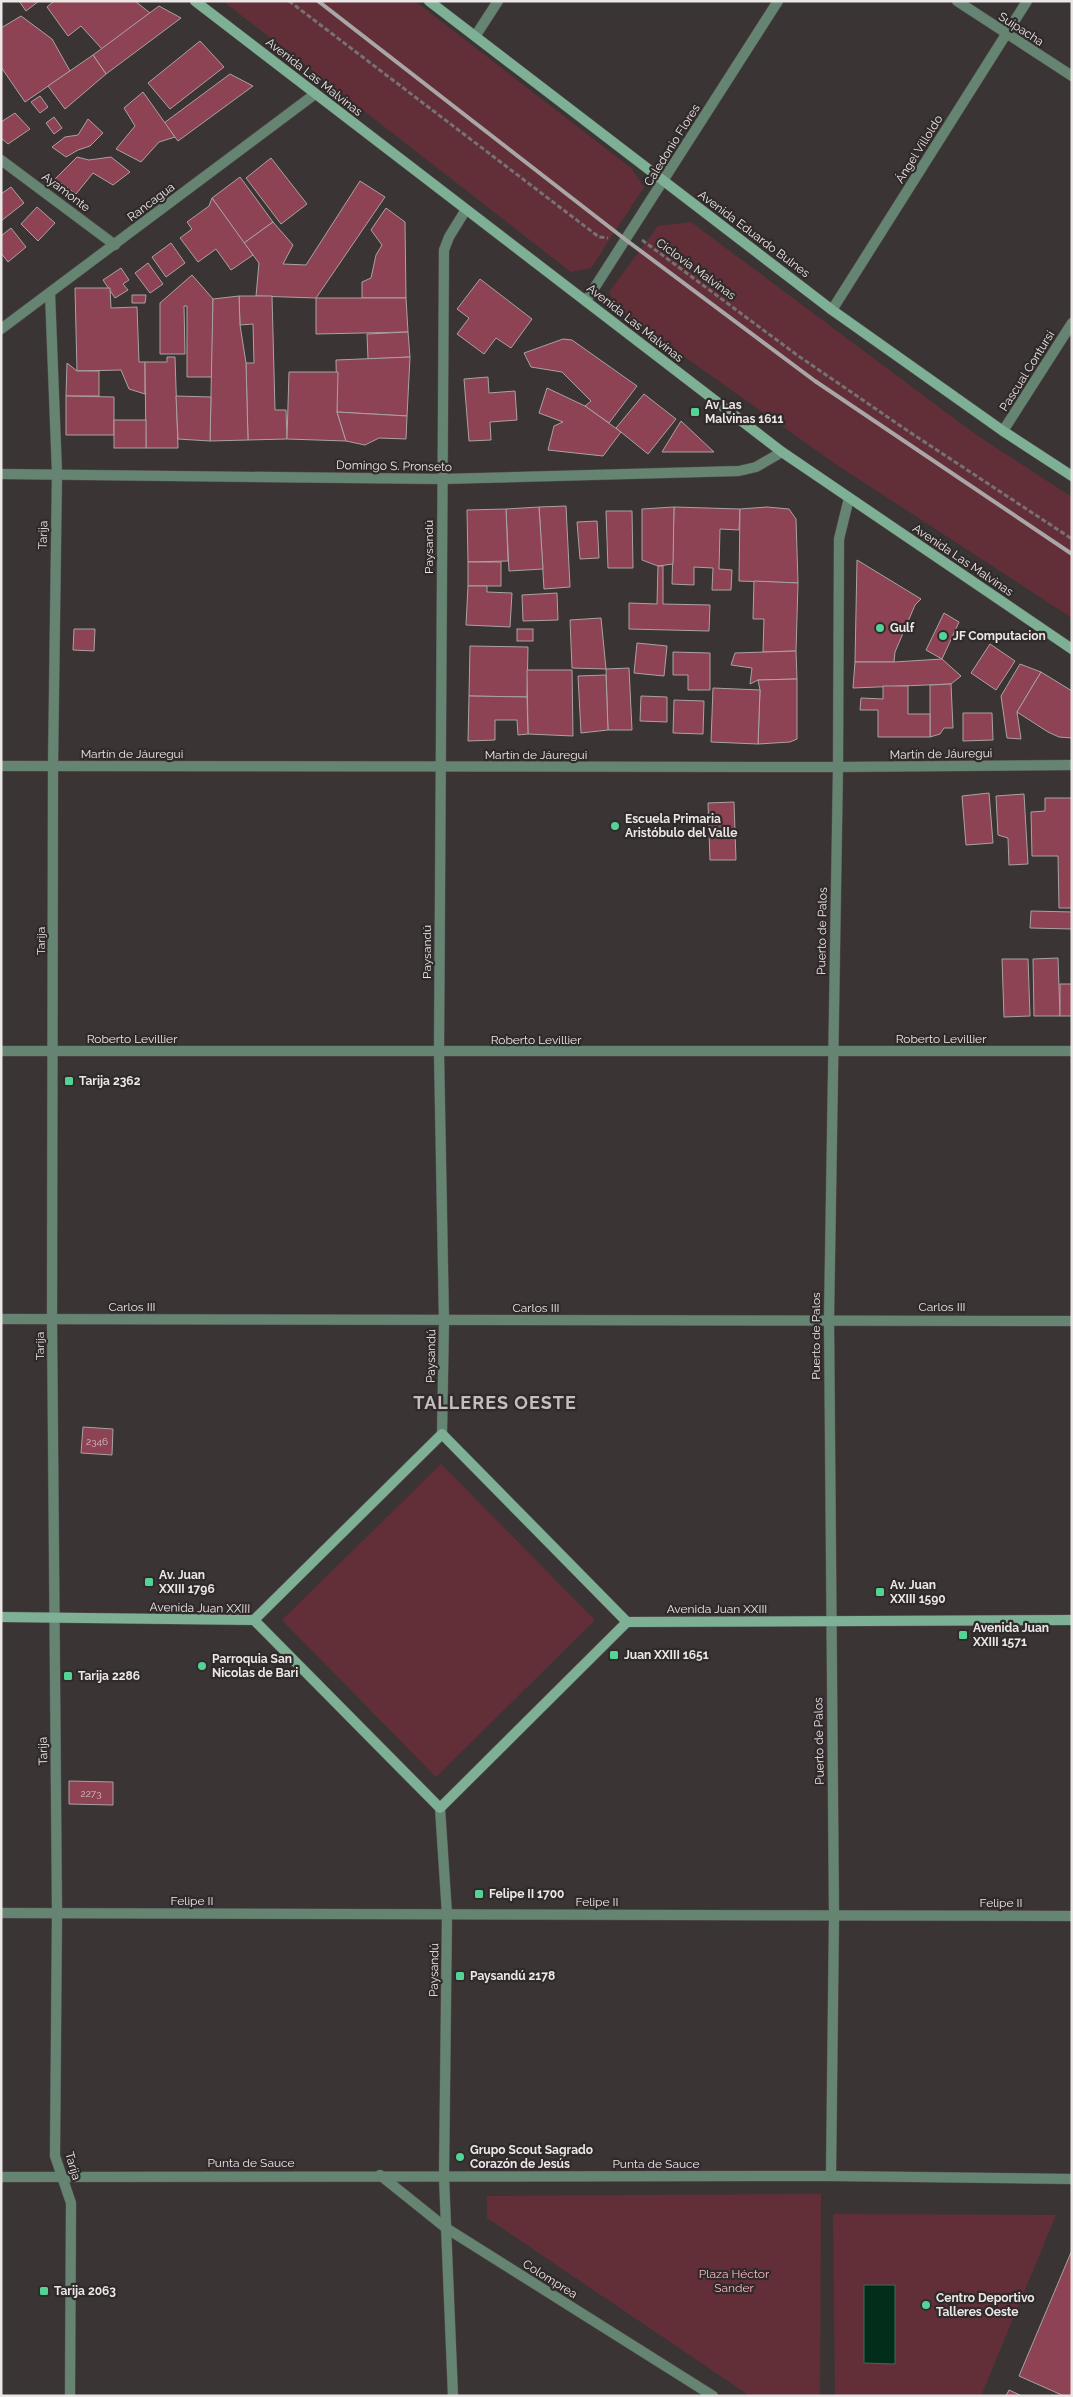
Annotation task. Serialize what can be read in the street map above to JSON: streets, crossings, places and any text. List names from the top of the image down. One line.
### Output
{"streets":{"main road":["Avenida Las Malvinas","Avenida Eduardo Bulnes","Avenida Juan XXIII"],"street":["Suipacha","Caledonio Flores","Ángel Villoldo","Ayamonte","Rancagua","Pascual Contursi","Domingo S. Pronseto","Tarija","Paysandú","Martín de Jáuregui","Puerto de Palos","Roberto Levillier","Carlos III","Felipe II","Punta de Sauce","Colomprea"],"path":["Ciclovia Malvinas"]},"crossings":[["Suipacha","Ángel Villoldo"],["Avenida Las Malvinas","Caledonio Flores"],["Avenida Las Malvinas","Rancagua"],["Avenida Las Malvinas","Domingo S. Pronseto"],["Avenida Las Malvinas","Paysandú"],["Avenida Las Malvinas","Puerto de Palos"],["Caledonio Flores","Avenida Eduardo Bulnes"],["Caledonio Flores","Ciclovia Malvinas"],["Ángel Villoldo","Avenida Eduardo Bulnes"],["Ayamonte","Rancagua"],["Rancagua","Tarija"],["Avenida Eduardo Bulnes","Pascual Contursi"],["Domingo S. Pronseto","Tarija"],["Domingo S. Pronseto","Paysandú"],["Tarija","Martín de Jáuregui"],["Tarija","Roberto Levillier"],["Tarija","Carlos III"],["Tarija","Avenida Juan XXIII"],["Tarija","Felipe II"],["Tarija","Punta de Sauce"],["Paysandú","Martín de Jáuregui"],["Paysandú","Roberto Levillier"],["Paysandú","Carlos III"],["Paysandú","Avenida Juan XXIII"],["Paysandú","Felipe II"],["Paysandú","Punta de Sauce"],["Paysandú","Colomprea"],["Martín de Jáuregui","Puerto de Palos"],["Puerto de Palos","Roberto Levillier"],["Puerto de Palos","Carlos III"],["Puerto de Palos","Avenida Juan XXIII"],["Puerto de Palos","Felipe II"],["Puerto de Palos","Punta de Sauce"],["Punta de Sauce","Colomprea"]],"districts":["TALLERES OESTE"],"parks":["Plaza Héctor Sander"],"places":{"transit":["Av Las Malvinas 1611","Tarija 2362","Av. Juan XXIII 1796","Av. Juan XXIII 1590","Avenida Juan XXIII 1571","Juan XXIII 1651","Tarija 2286","Felipe II 1700","Paysandú 2178","Tarija 2063"],"other":["Gulf","JF Computacion","Escuela Primaria Aristóbulo del Valle","Parroquia San Nicolas de Bari","Grupo Scout Sagrado Corazón de Jesús","Centro Deportivo Talleres Oeste"]},"house_numbers":["2346","2273"]}
